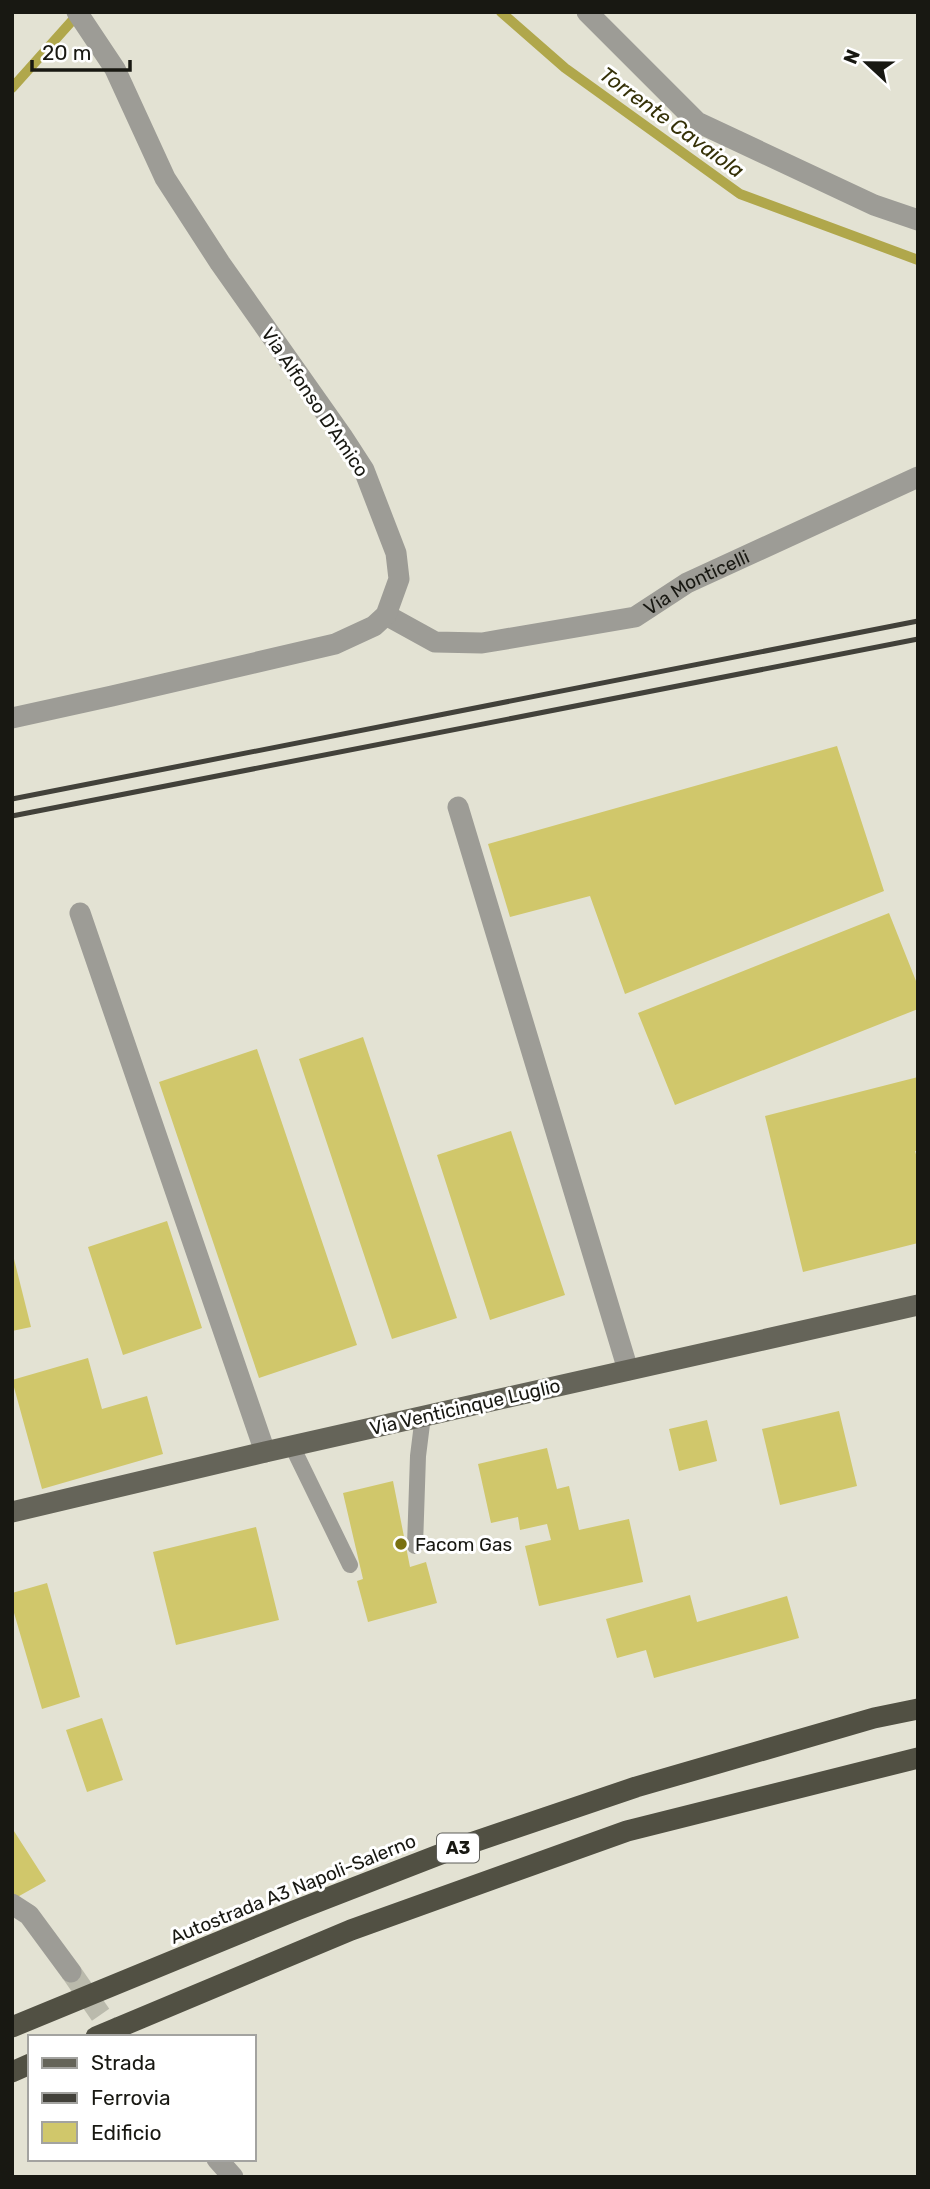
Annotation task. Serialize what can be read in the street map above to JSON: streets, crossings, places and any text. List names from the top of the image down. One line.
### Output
{"streets":{"highway":["A3","Autostrada A3 Napoli-Salerno"],"main road":["Via Venticinque Luglio"],"street":["Via Alfonso D'Amico","Via Monticelli"]},"crossings":[["Via Alfonso D'Amico","Via Monticelli"]],"water":["Torrente Cavaiola"],"places":["Facom Gas"],"legend":["Strada","Ferrovia","Edificio"],"scale_bar":"20 m","north":"left"}
